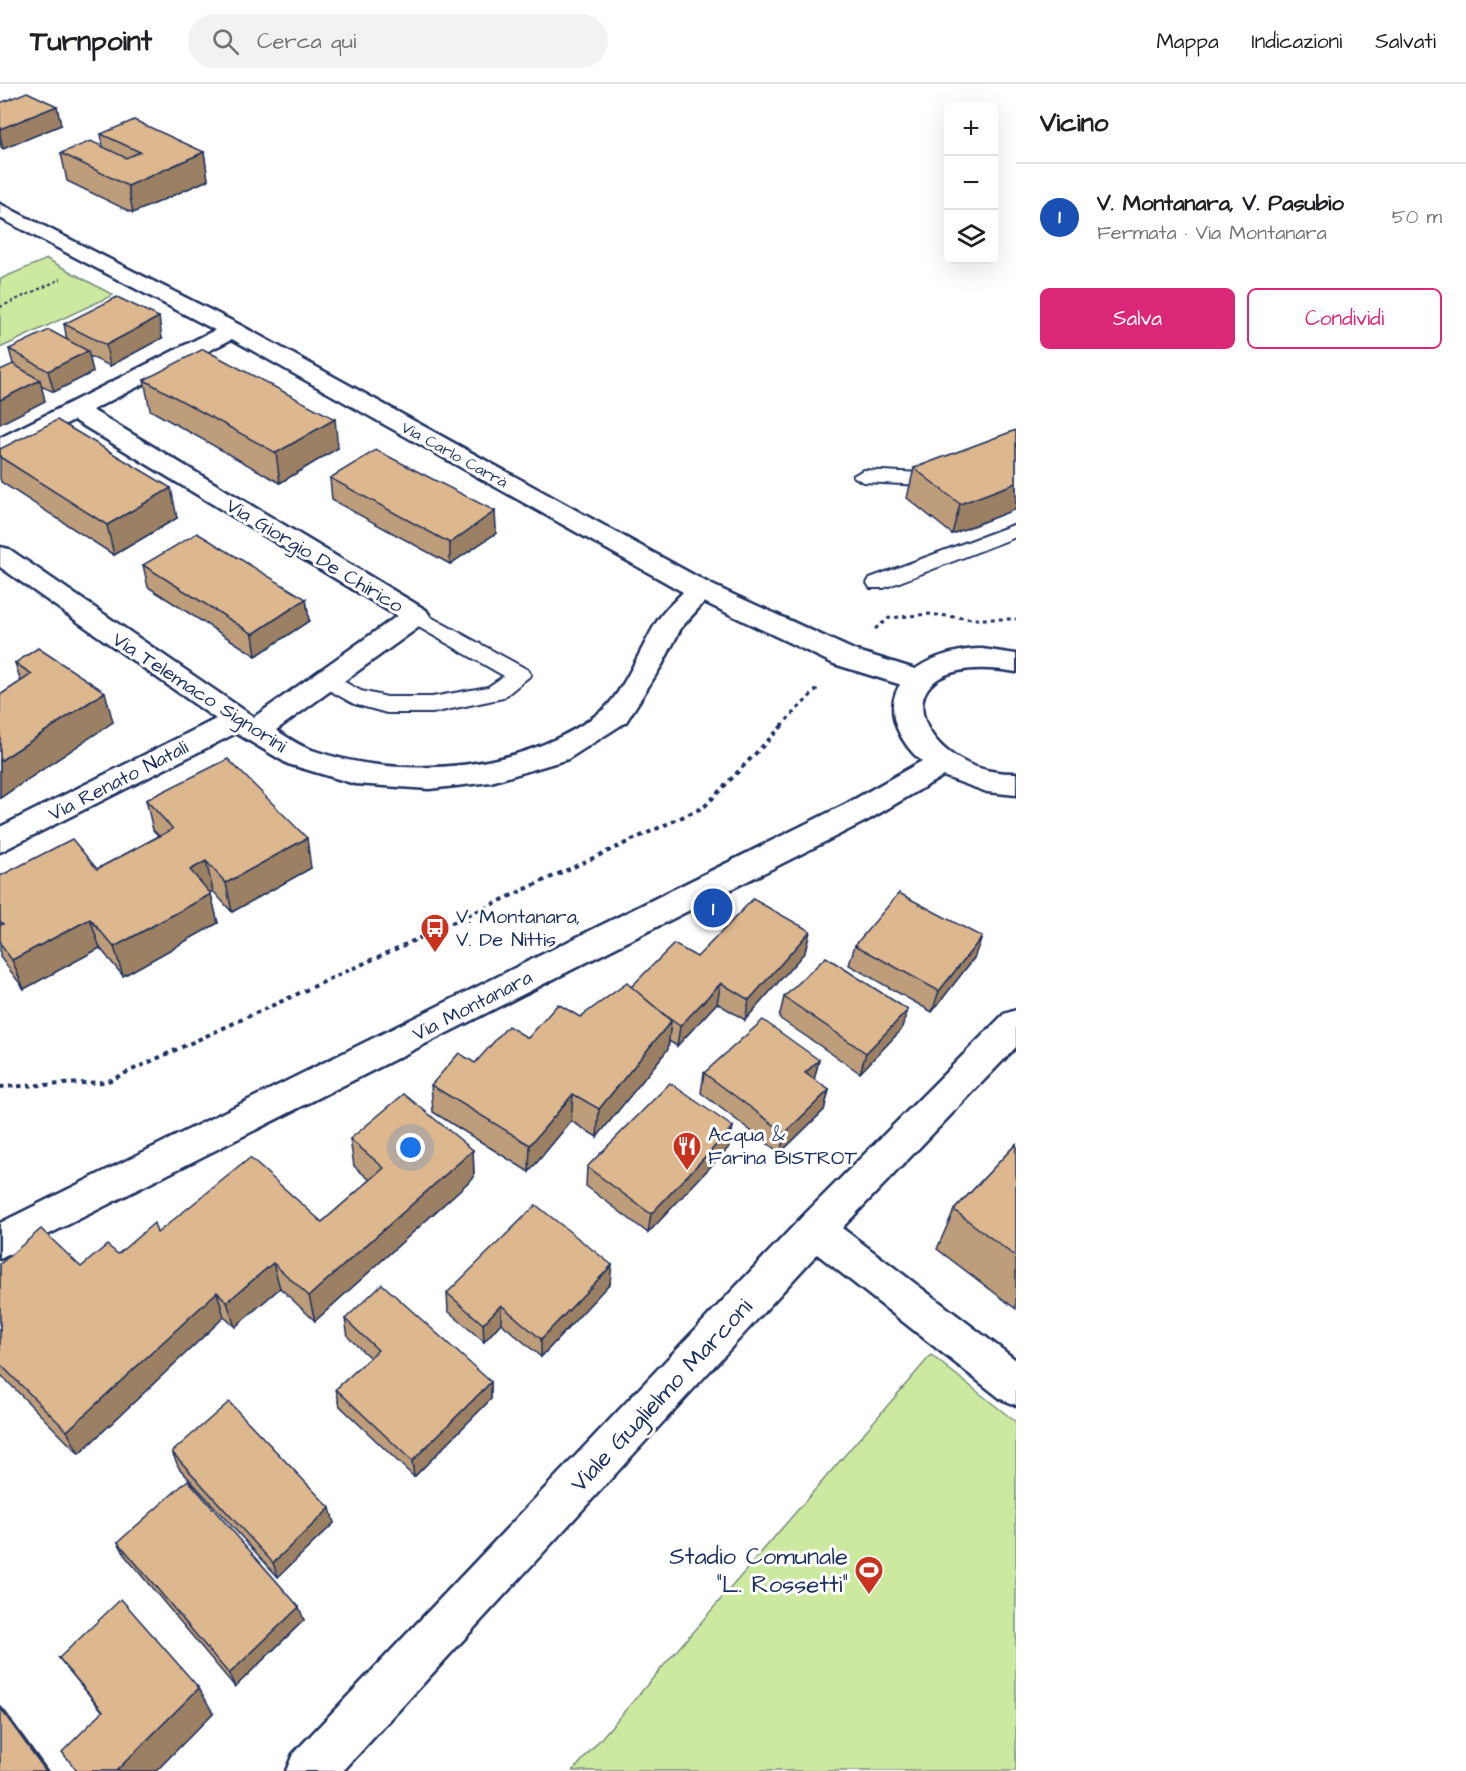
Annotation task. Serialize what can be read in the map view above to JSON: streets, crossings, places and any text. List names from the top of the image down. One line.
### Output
{"streets":{"street":["Via Carlo Carrà","Via Giorgio De Chirico","Via Telemaco Signorini","Via Renato Natali","Via Montanara","Viale Guglielmo Marconi"]},"crossings":[["Via Carlo Carrà","Via Telemaco Signorini"],["Via Giorgio De Chirico","Via Telemaco Signorini"],["Via Giorgio De Chirico","Via Renato Natali"],["Via Telemaco Signorini","Via Renato Natali"]],"places":{"bus stop":["V. Montanara, V. De Nittis"],"restaurant":["Acqua & Farina BISTROT"],"sports":["Stadio Comunale \"L. Rossetti\""]},"page":{"header":"Turnpoint","search":"Cerca qui","nav":["Mappa","Indicazioni","Salvati"],"heading":"Vicino","map_buttons":["+","−"],"list":[{"mark":"1","name":"V. Montanara, V. Pasubio","note":"Fermata · Via Montanara","value":"50 m"}],"buttons":["Salva","Condividi"],"pins":"1"}}
